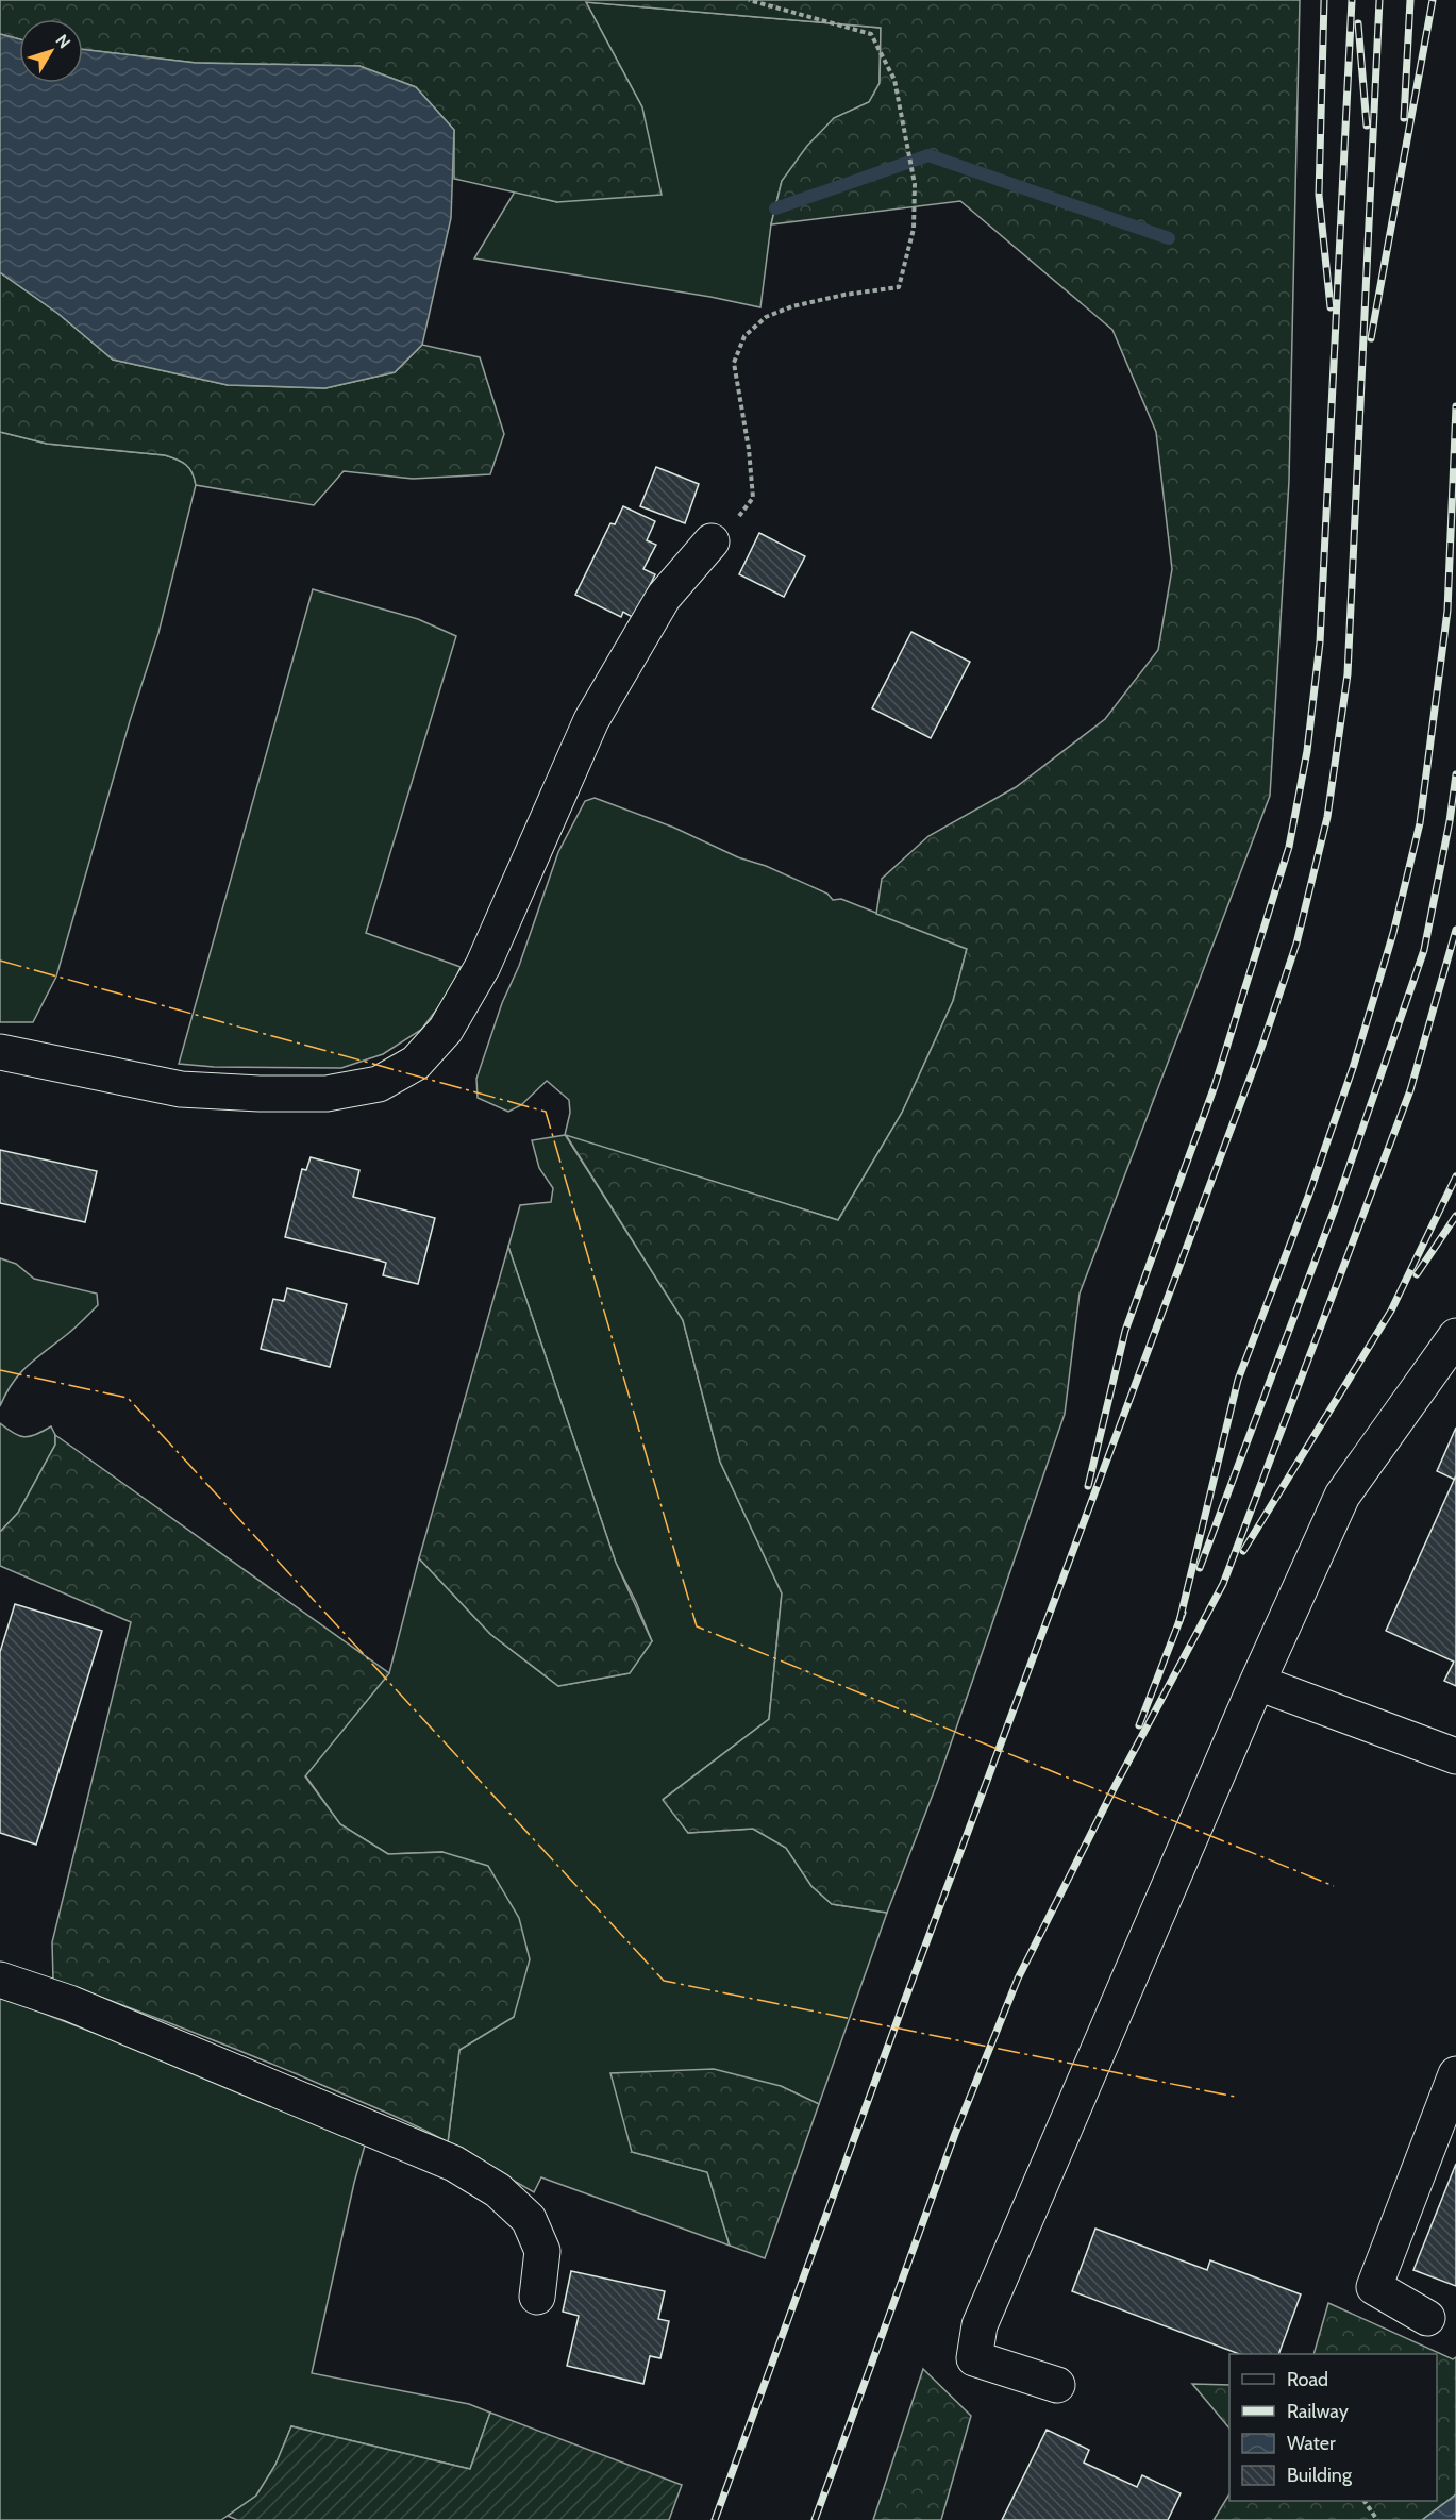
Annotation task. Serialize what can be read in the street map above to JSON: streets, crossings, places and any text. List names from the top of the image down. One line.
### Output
{"legend":["Road","Railway","Water","Building"],"north":"top right"}
